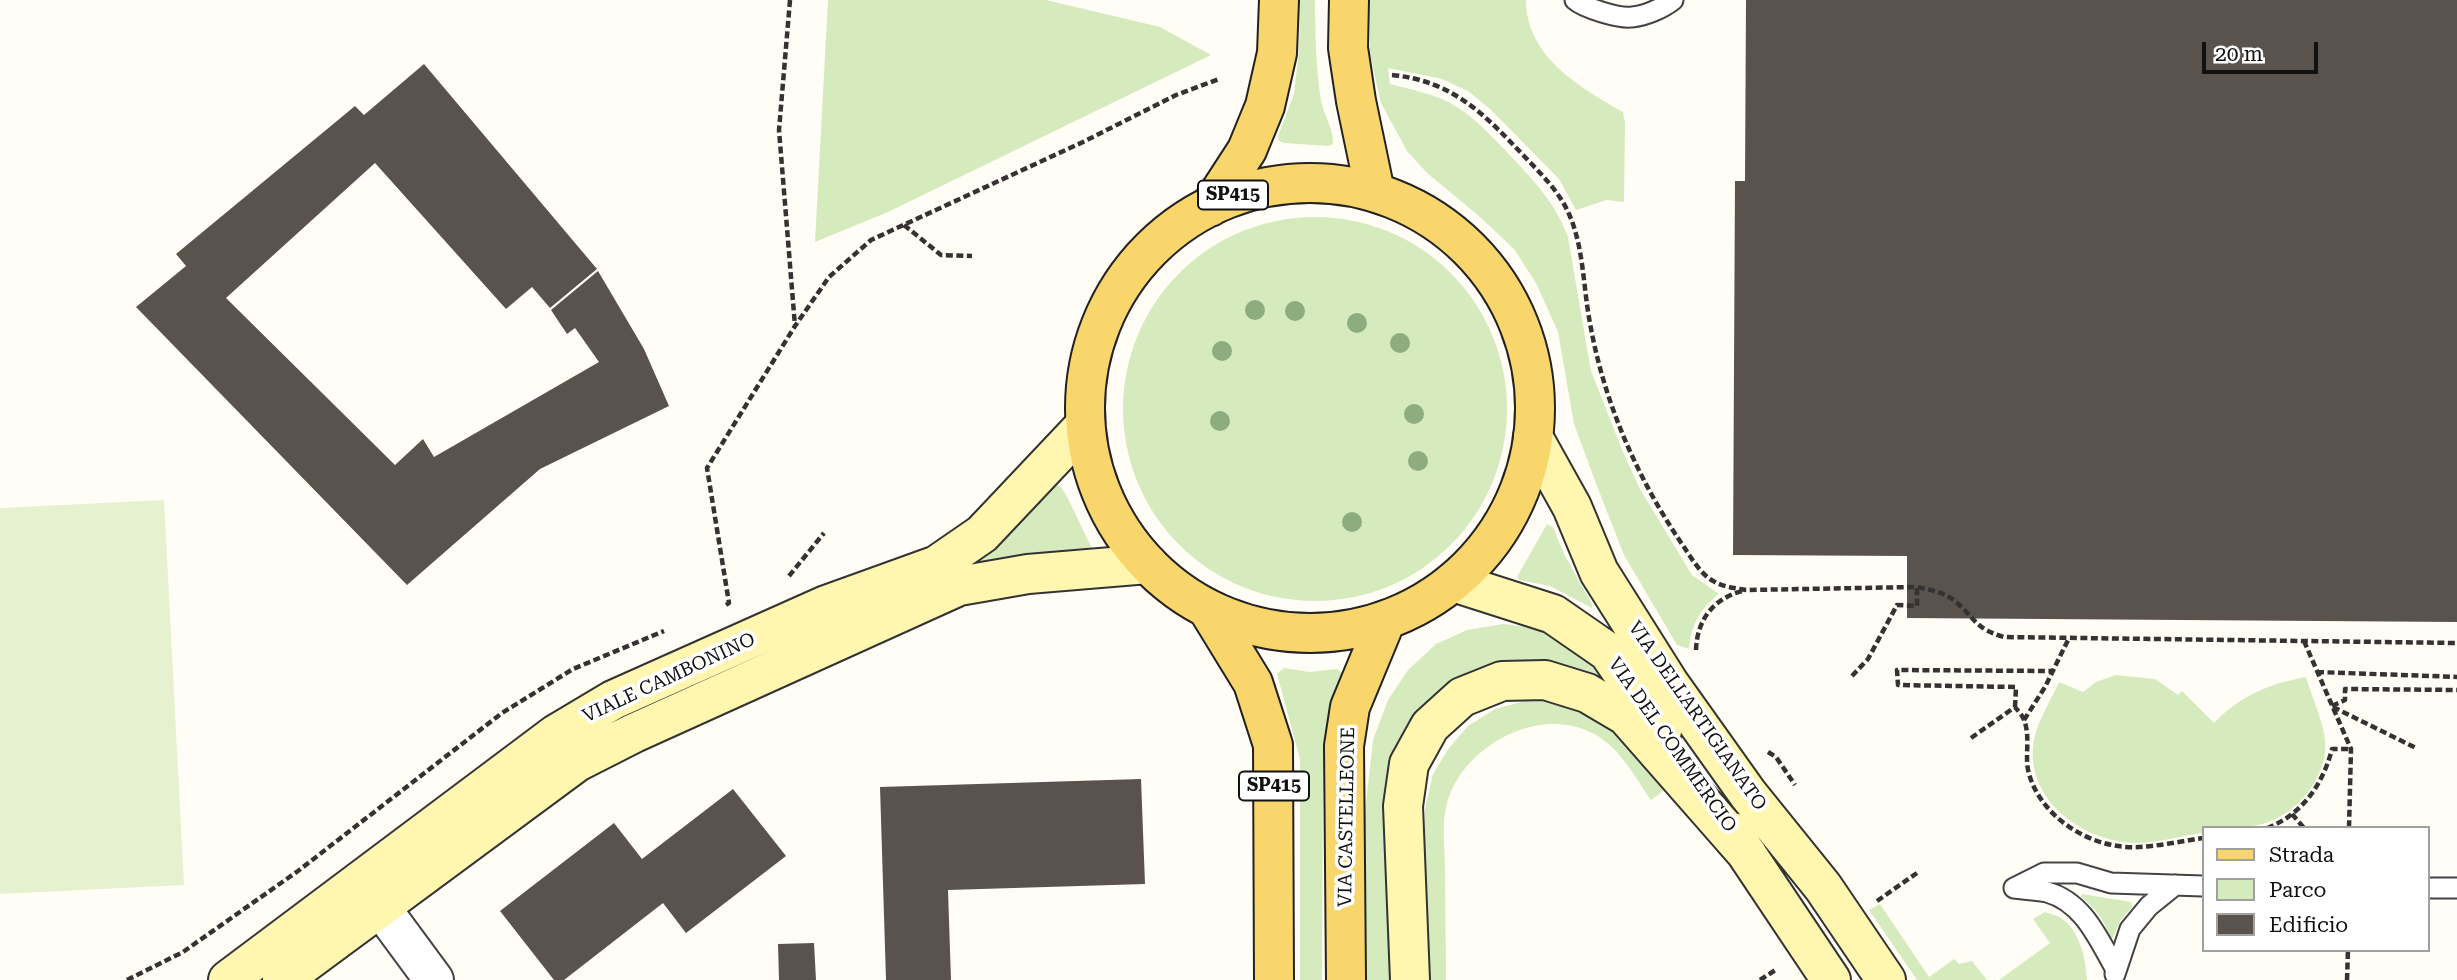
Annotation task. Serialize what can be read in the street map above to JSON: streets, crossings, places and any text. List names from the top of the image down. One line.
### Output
{"streets":{"main road":["SP415","VIA CASTELLEONE"],"street":["VIALE CAMBONINO","VIA DELL'ARTIGIANATO","VIA DEL COMMERCIO"]},"crossings":[["SP415","VIALE CAMBONINO"],["SP415","VIA DELL'ARTIGIANATO"],["SP415","VIA DEL COMMERCIO"],["SP415","VIA CASTELLEONE"]],"legend":["Strada","Parco","Edificio"],"scale_bar":"20 m"}
